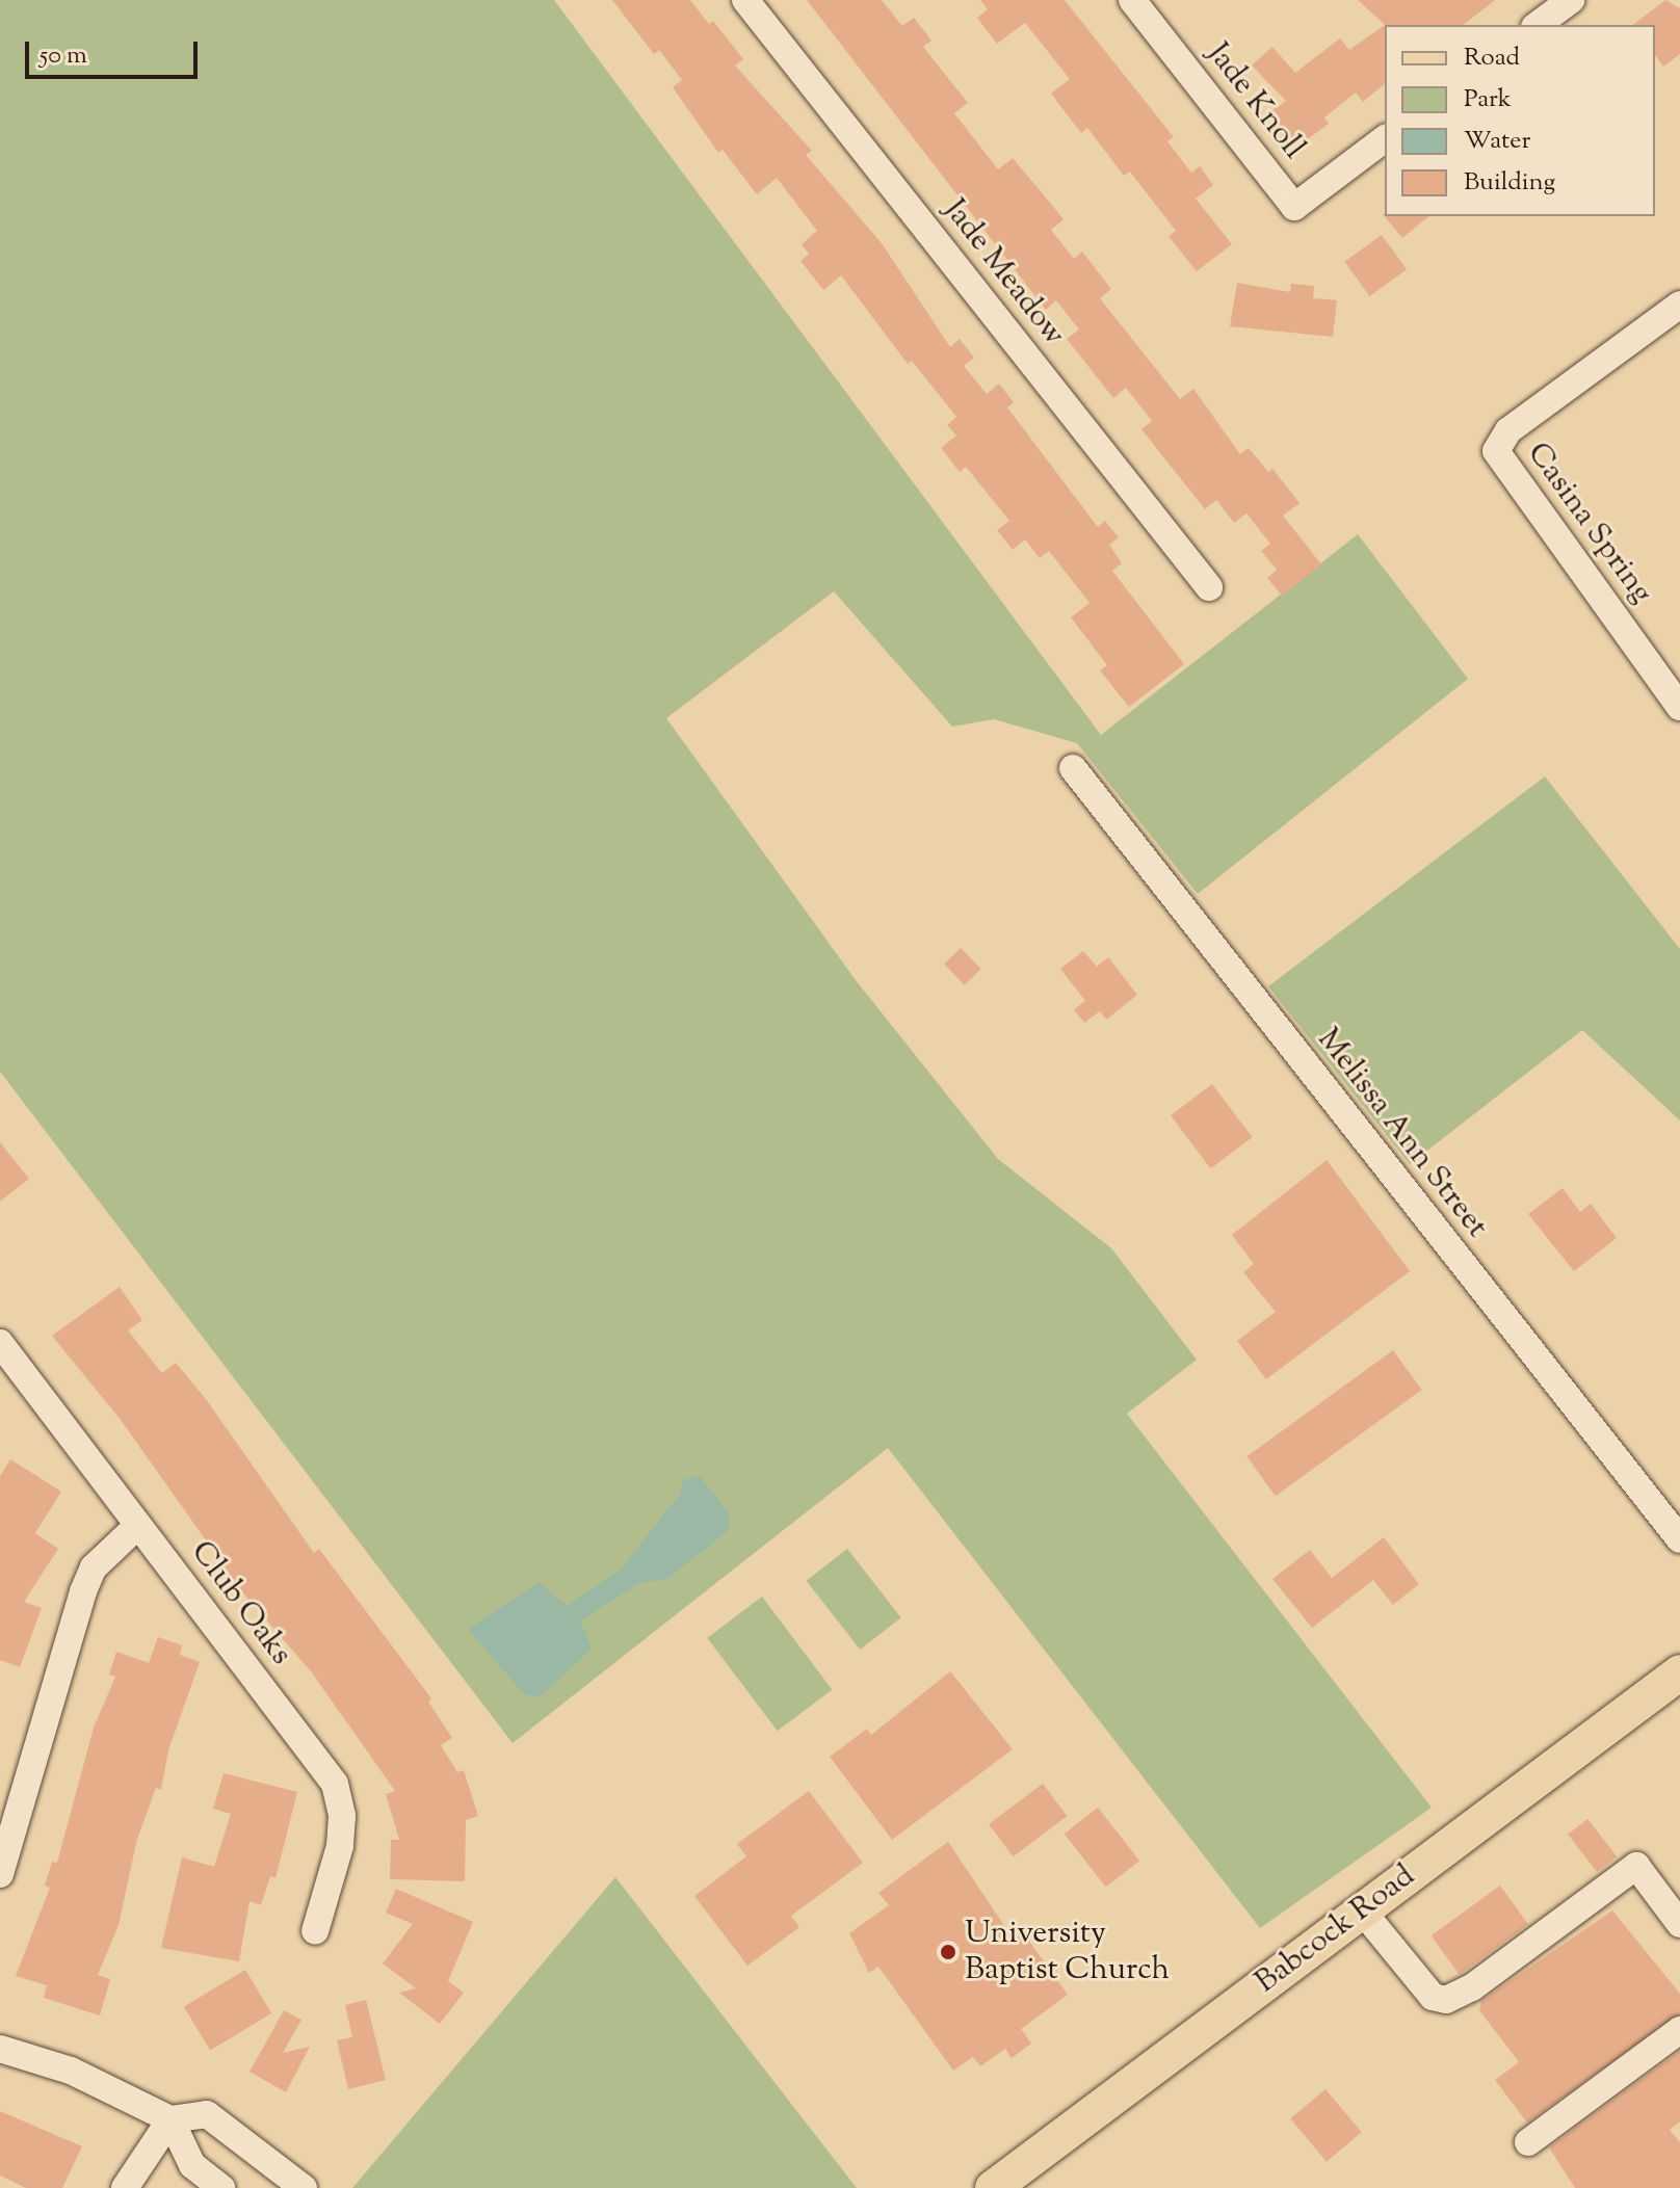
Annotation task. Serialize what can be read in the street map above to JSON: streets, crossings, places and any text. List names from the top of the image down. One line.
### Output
{"streets":{"main road":["Babcock Road"],"street":["Jade Knoll","Jade Meadow","Casina Spring","Melissa Ann Street","Club Oaks"]},"places":["University Baptist Church"],"legend":["Road","Park","Water","Building"],"scale_bar":"50 m"}
